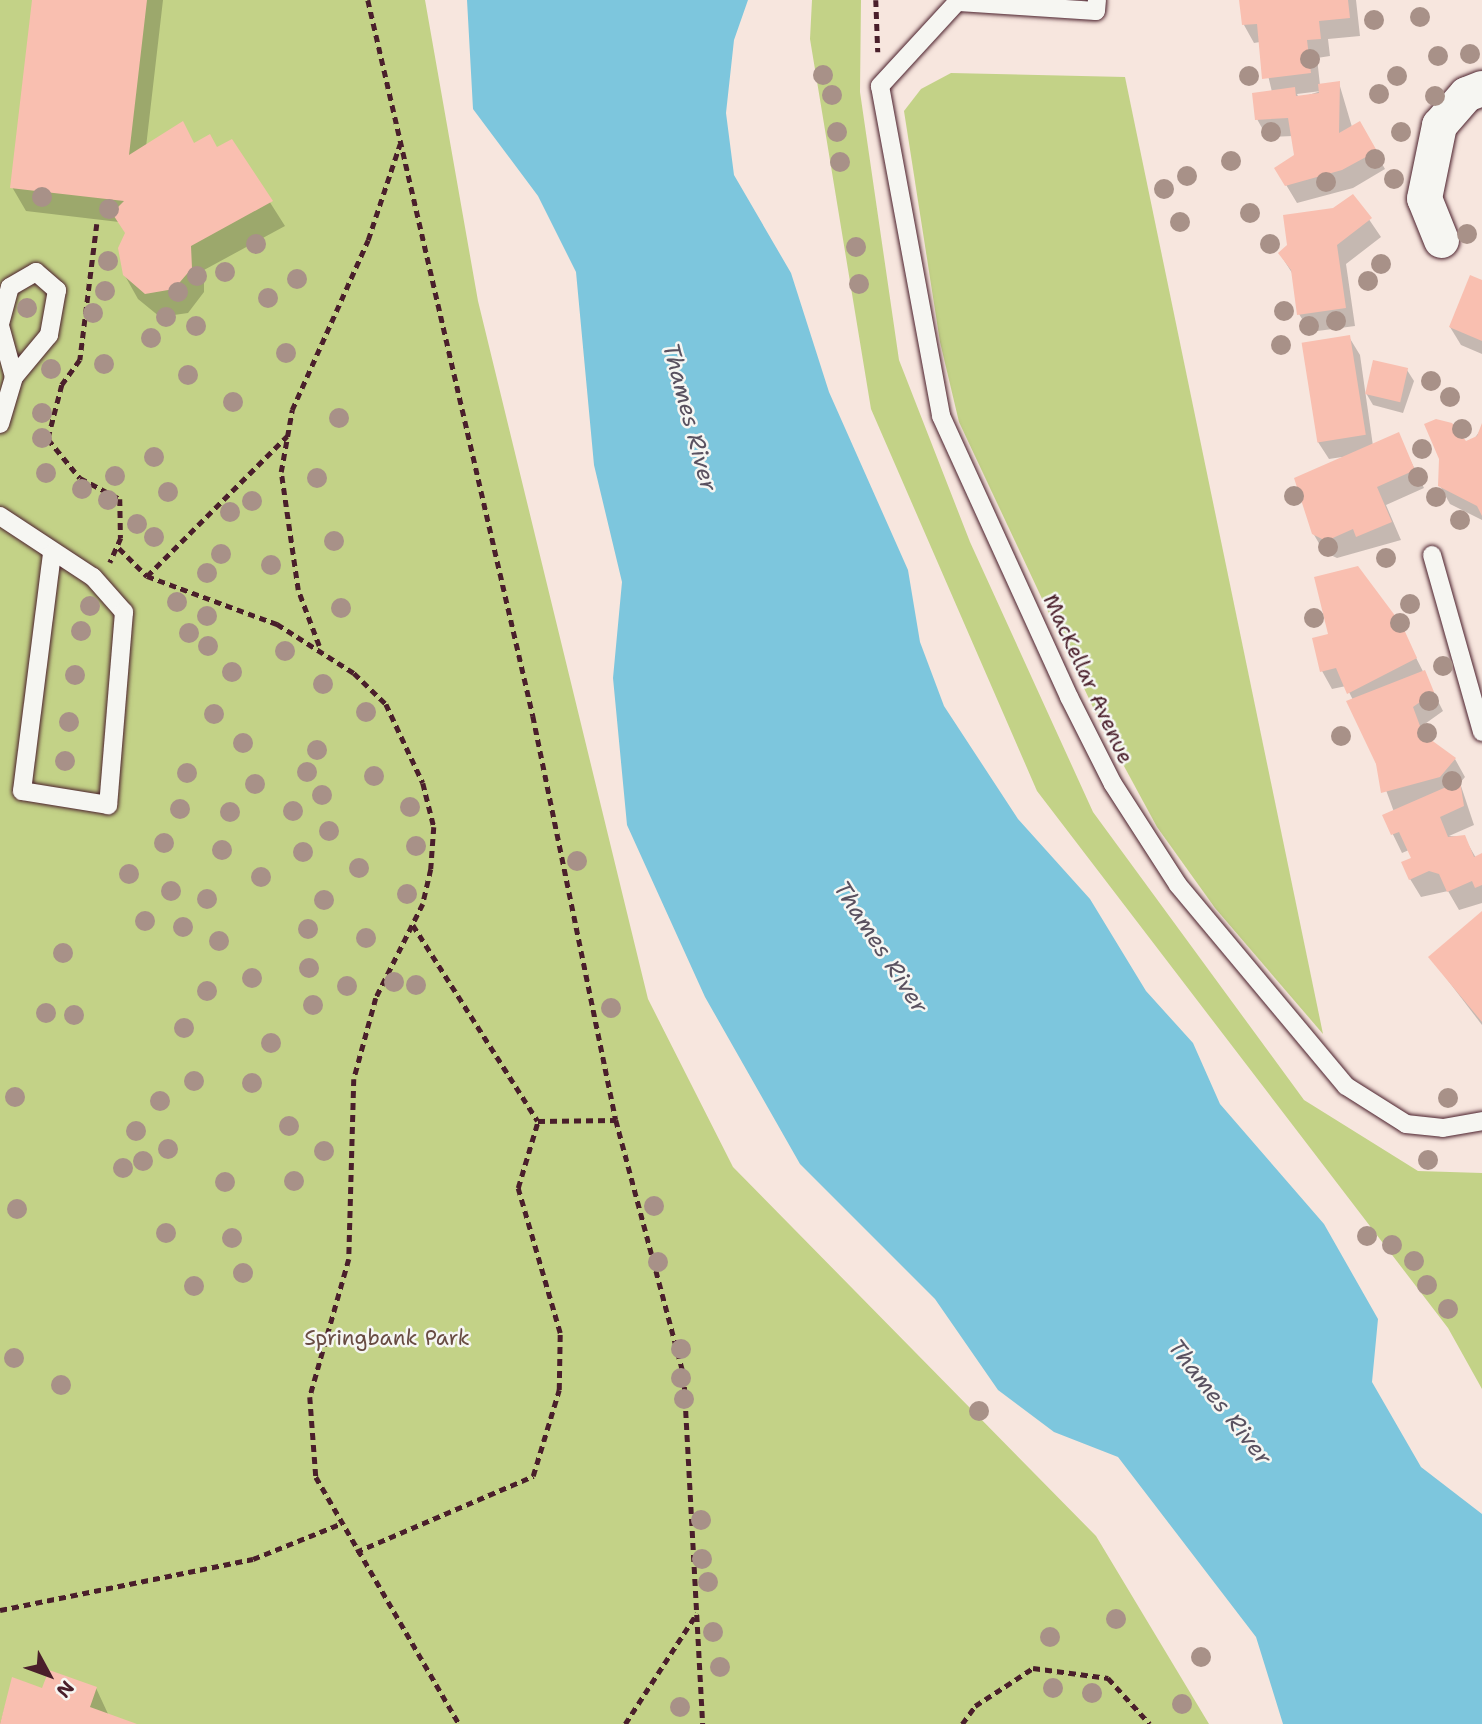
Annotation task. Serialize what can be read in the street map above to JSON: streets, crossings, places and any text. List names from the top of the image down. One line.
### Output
{"streets":{"lane":["MacKellar Avenue"]},"water":["Thames River"],"parks":["Springbank Park"],"north":"bottom right"}
